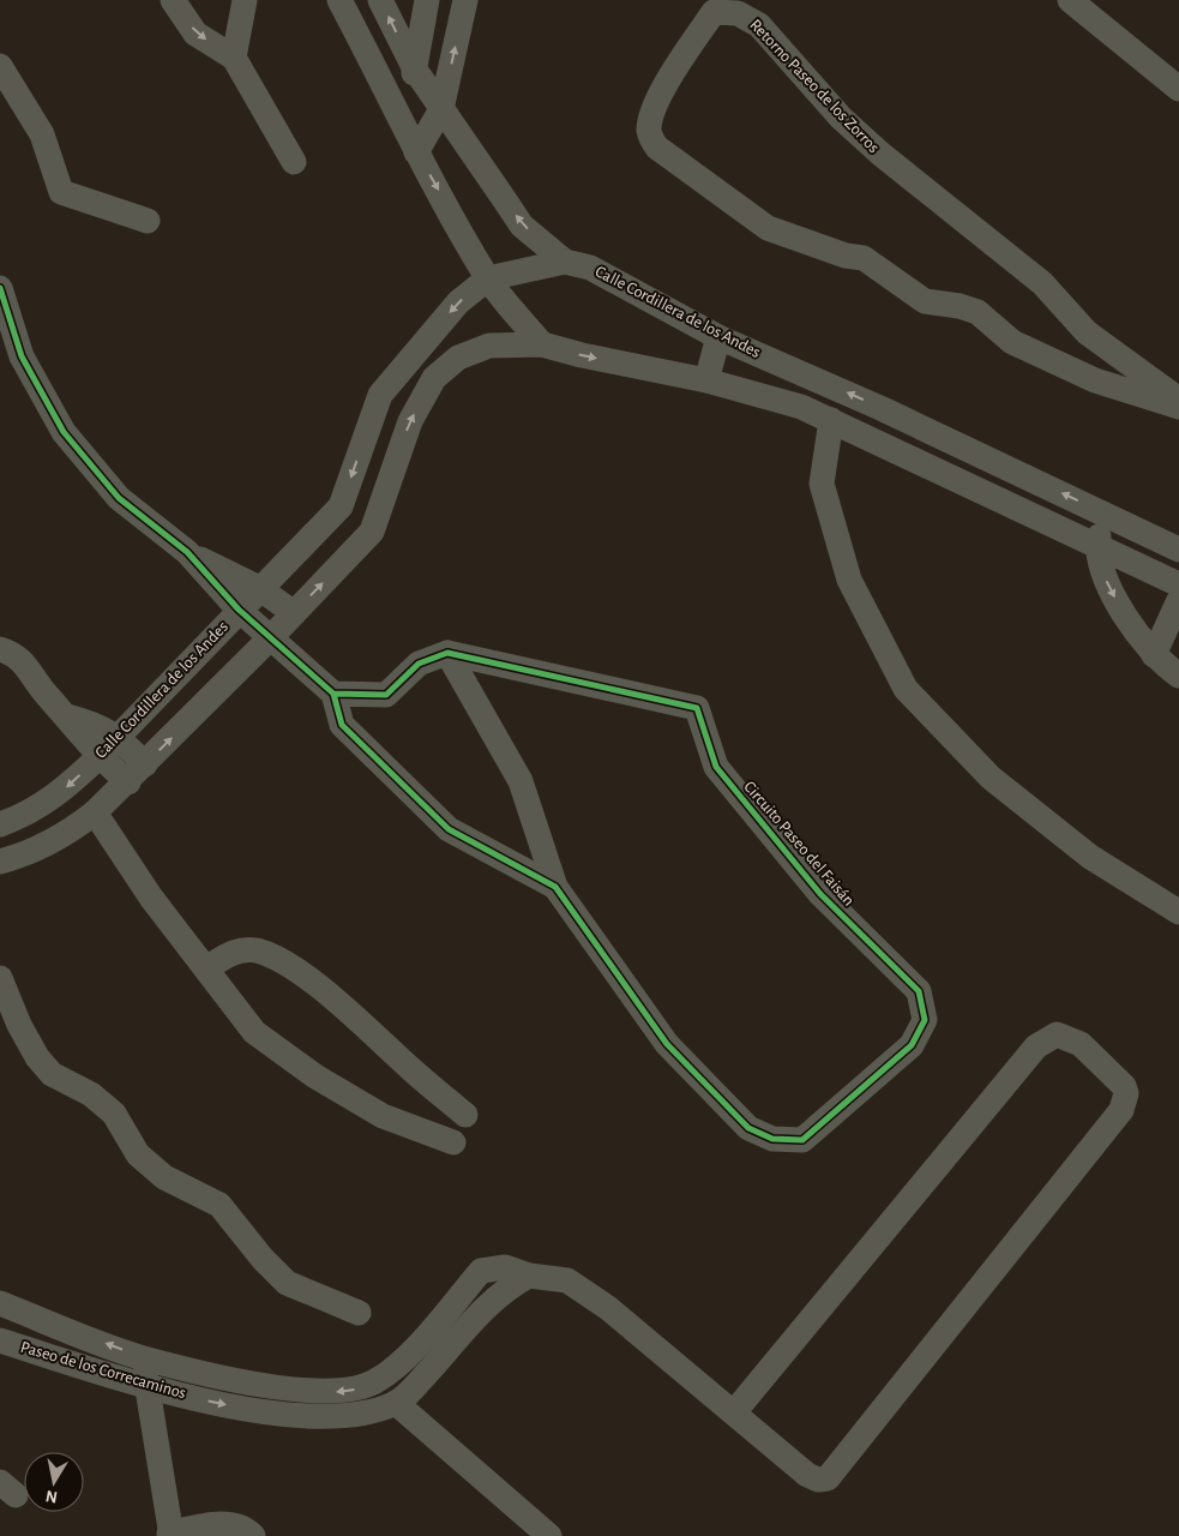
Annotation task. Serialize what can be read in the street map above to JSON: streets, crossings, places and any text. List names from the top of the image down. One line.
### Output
{"streets":{"street":["Retorno Paseo de los Zorros","Calle Cordillera de los Andes","Circuito Paseo del Faisán","Paseo de los Correcaminos"]},"north":"bottom"}
